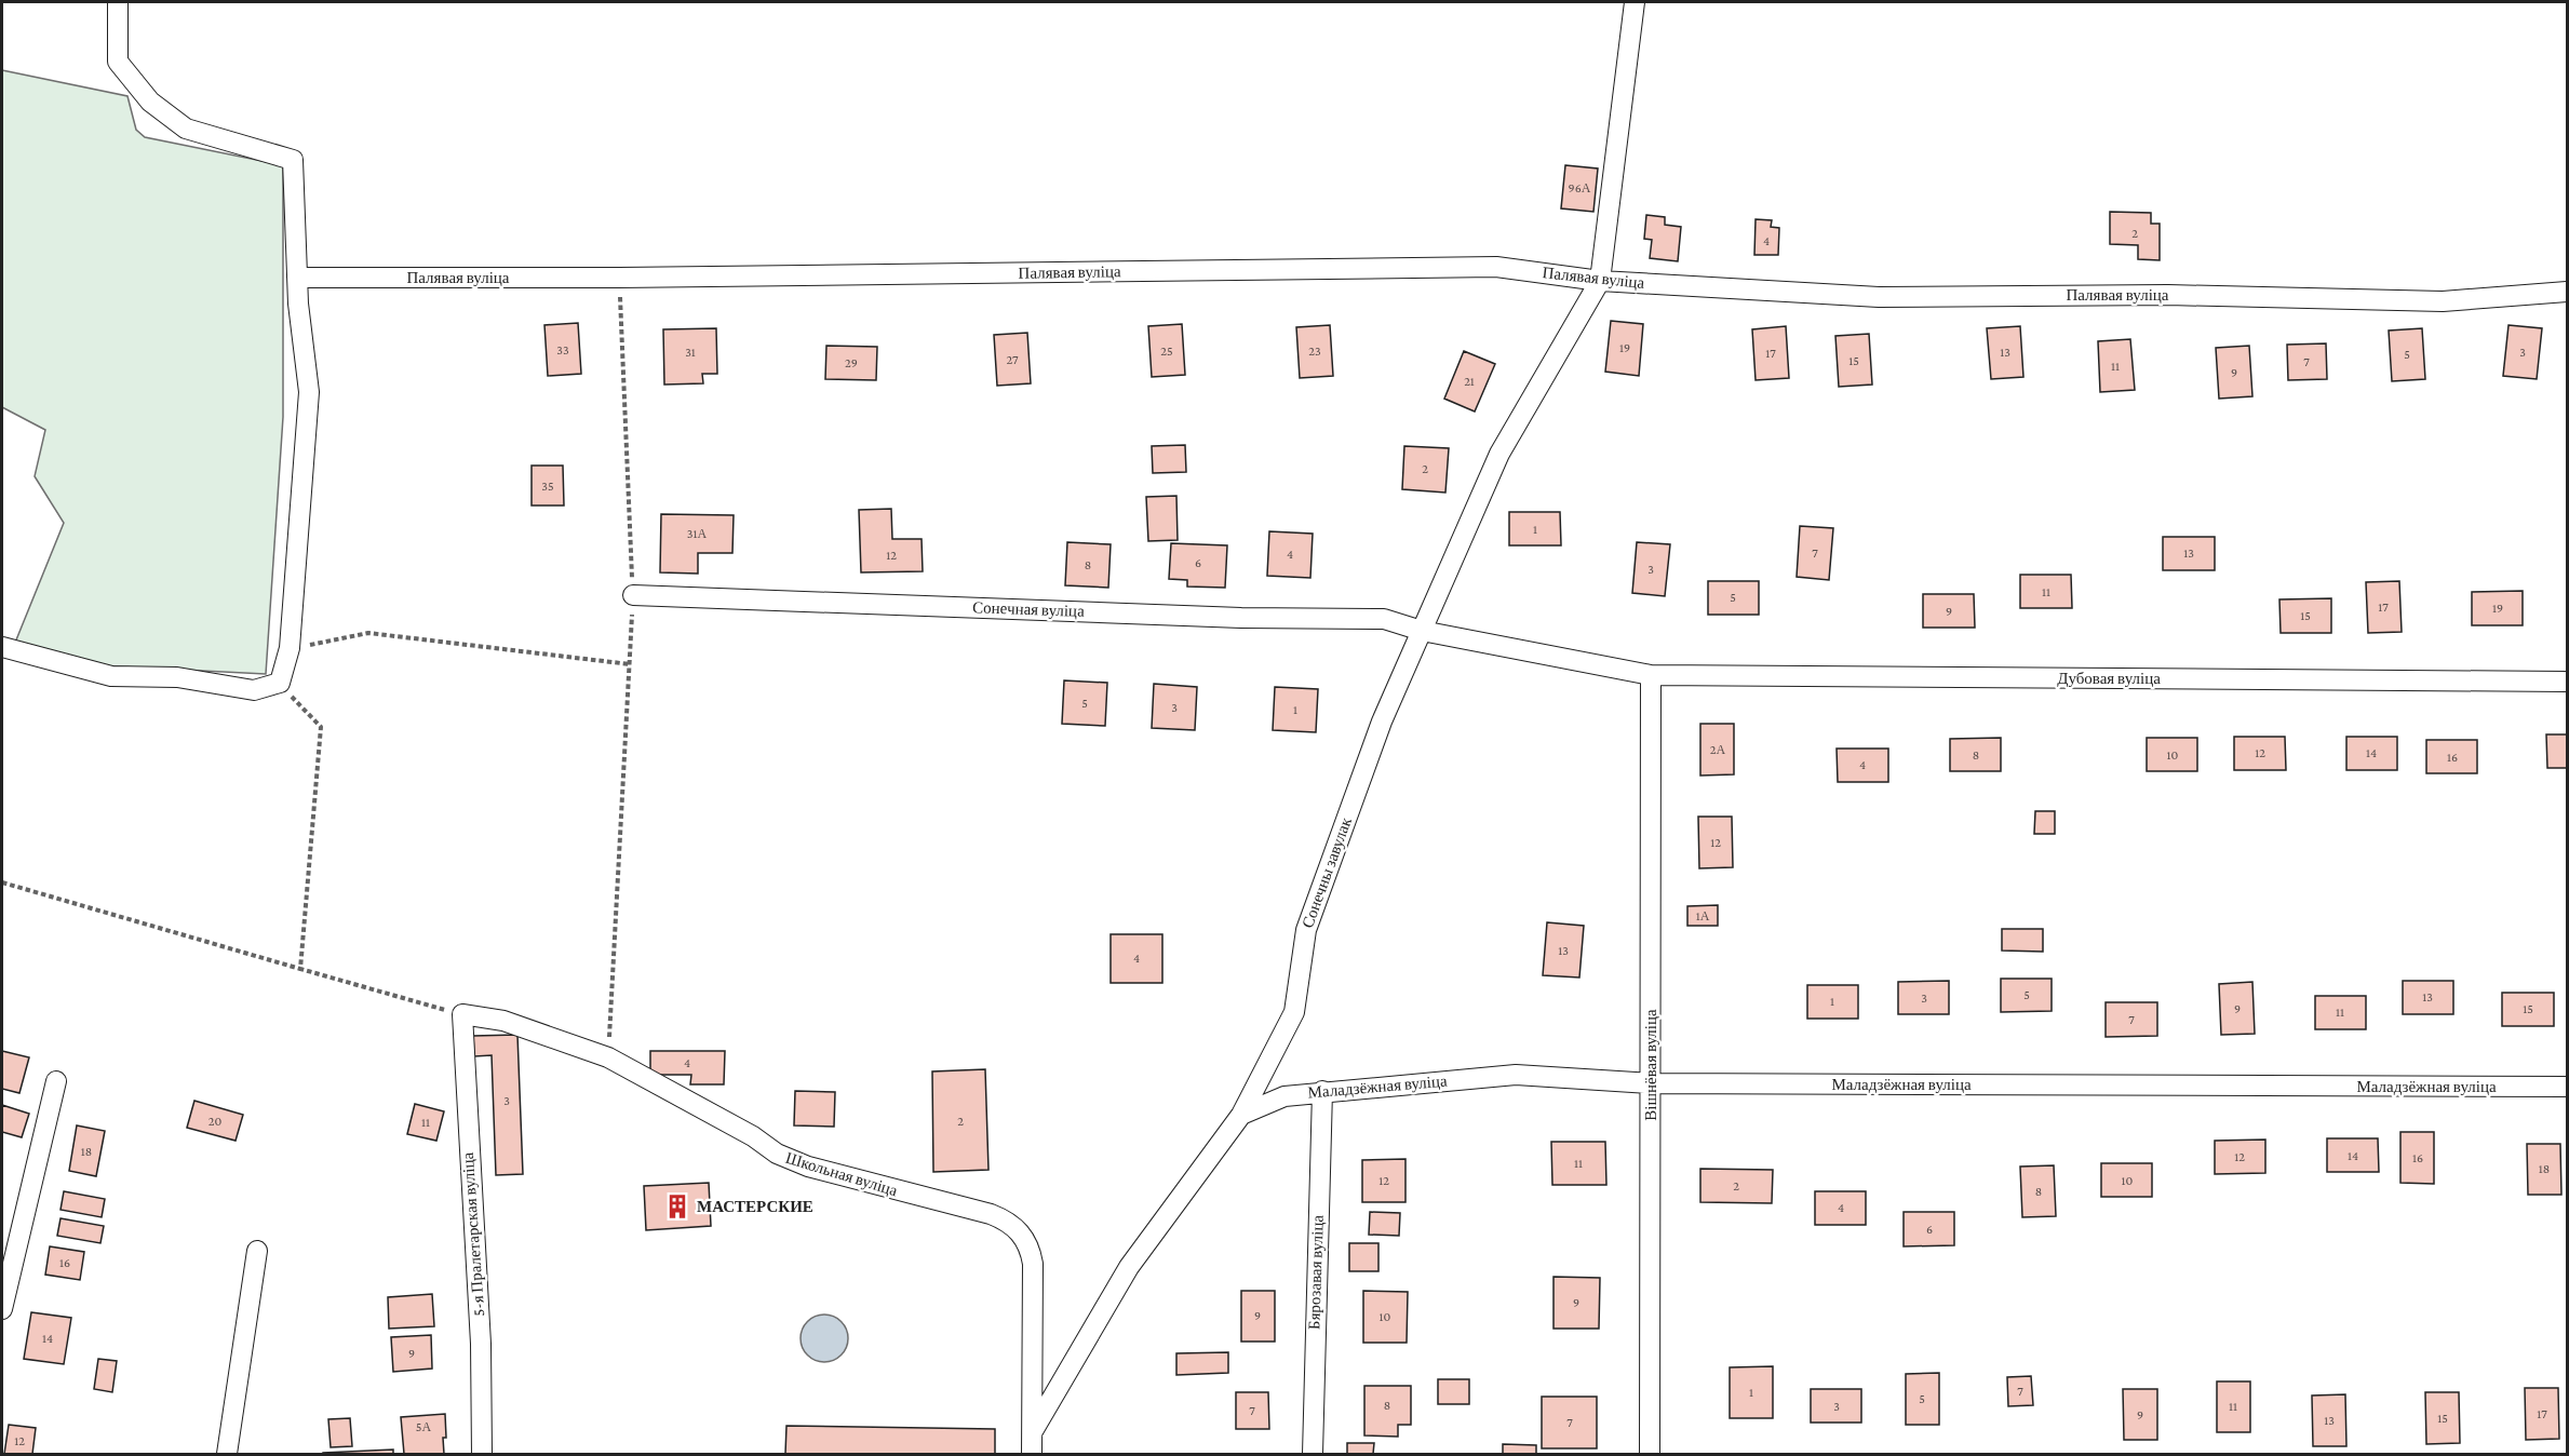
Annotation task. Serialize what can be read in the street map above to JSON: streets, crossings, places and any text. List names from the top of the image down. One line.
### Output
{"streets":{"street":["Палявая вуліца","Сонечная вуліца","Дубовая вуліца","Сонечны завулак","Вішнёвая вуліца","Маладзёжная вуліца","Школьная вуліца","5-я Пралетарская вуліца","Бярозавая вуліца"]},"crossings":[["Палявая вуліца","Сонечны завулак"],["Сонечная вуліца","Сонечны завулак"],["Дубовая вуліца","Вішнёвая вуліца"],["Сонечны завулак","Маладзёжная вуліца"],["Сонечны завулак","Школьная вуліца"],["Вішнёвая вуліца","Маладзёжная вуліца"],["Маладзёжная вуліца","Бярозавая вуліца"],["Школьная вуліца","5-я Пралетарская вуліца"]],"places":{"building":["МАСТЕРСКИЕ"]},"house_numbers":["96А","2","4","19","33","25","23","31","13","3","17","5","27","15","7","29","11","9","21","2","35","1","31А","7","13","4","12","6","8","3","11","5","17","19","9","15","5","3","1","2А","12","14","8","10","16","4","12","1А","13","4","5","13","3","1","9","15","11","7","4","3","20","2","11","18","14","12","16","11","18","12","10","2","8","4","6","16","9","9","10","14","9","7","1","5","8","3","11","7","17","9","15","13","7","5А","12"]}
